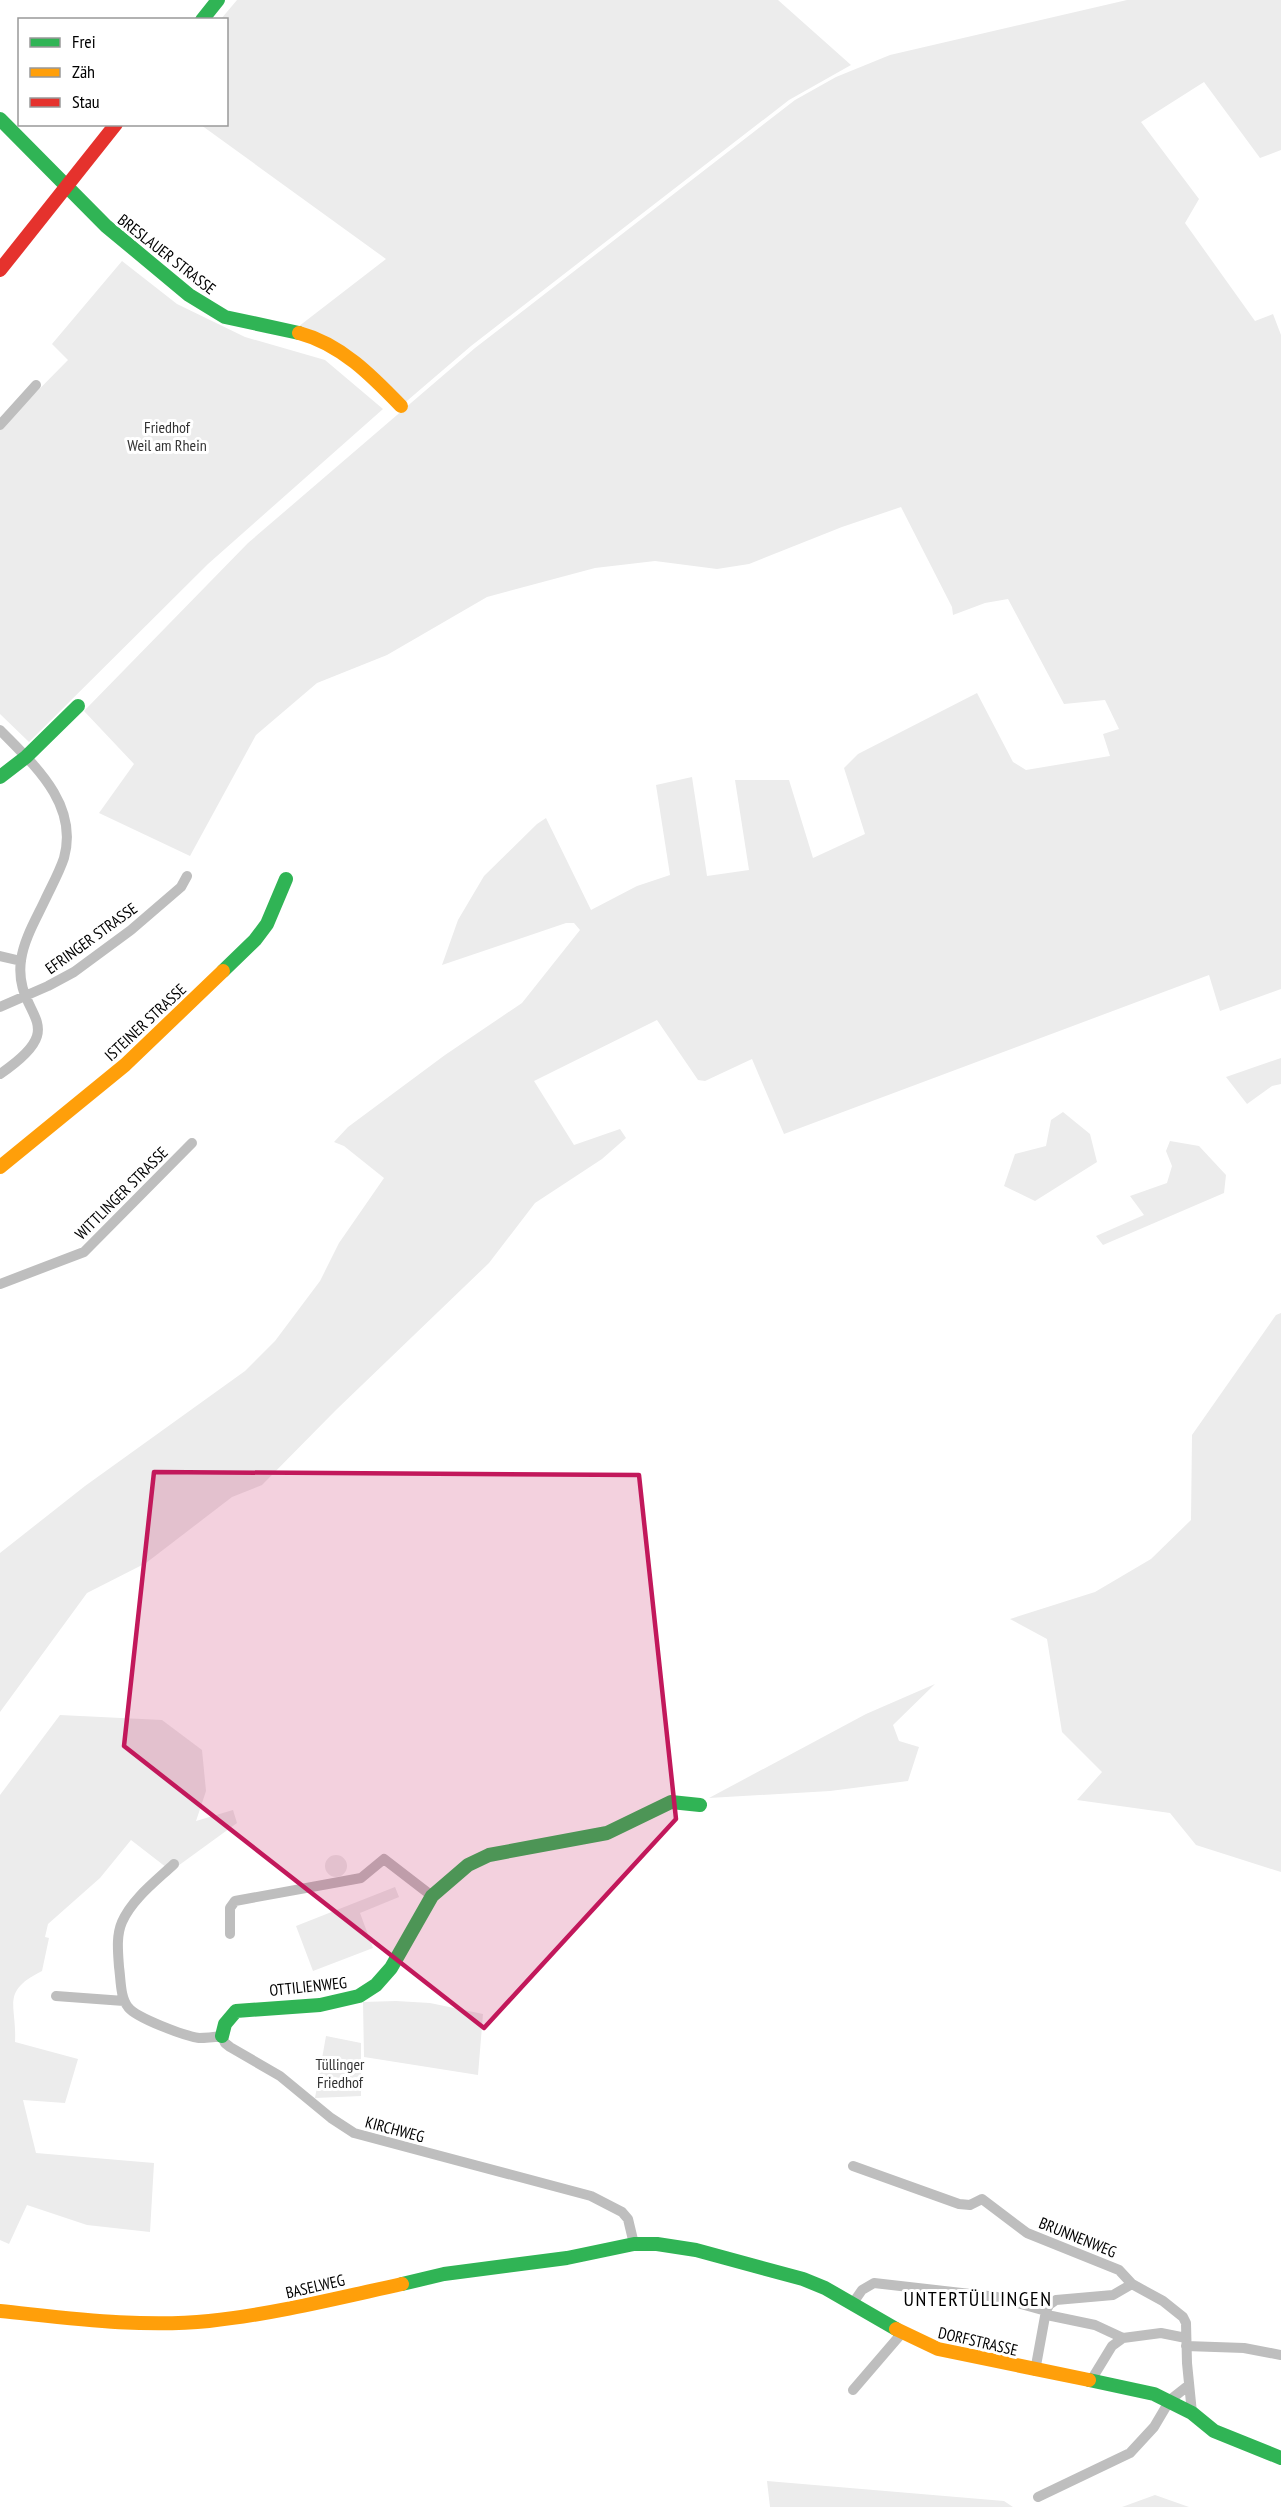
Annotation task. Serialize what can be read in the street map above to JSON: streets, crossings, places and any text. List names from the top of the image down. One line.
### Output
{"streets":{"street":["BRESLAUER STRASSE","EFRINGER STRASSE","ISTEINER STRASSE","WITTLINGER STRASSE","OTTILIENWEG","KIRCHWEG","BRUNNENWEG","BASELWEG","DORFSTRASSE"]},"crossings":[["OTTILIENWEG","KIRCHWEG"],["KIRCHWEG","BASELWEG"],["KIRCHWEG","DORFSTRASSE"],["BRUNNENWEG","DORFSTRASSE"],["BASELWEG","DORFSTRASSE"]],"districts":["UNTERTÜLLINGEN"],"parks":["Friedhof Weil am Rhein","Tüllinger Friedhof"],"legend":["Frei","Zäh","Stau"]}
